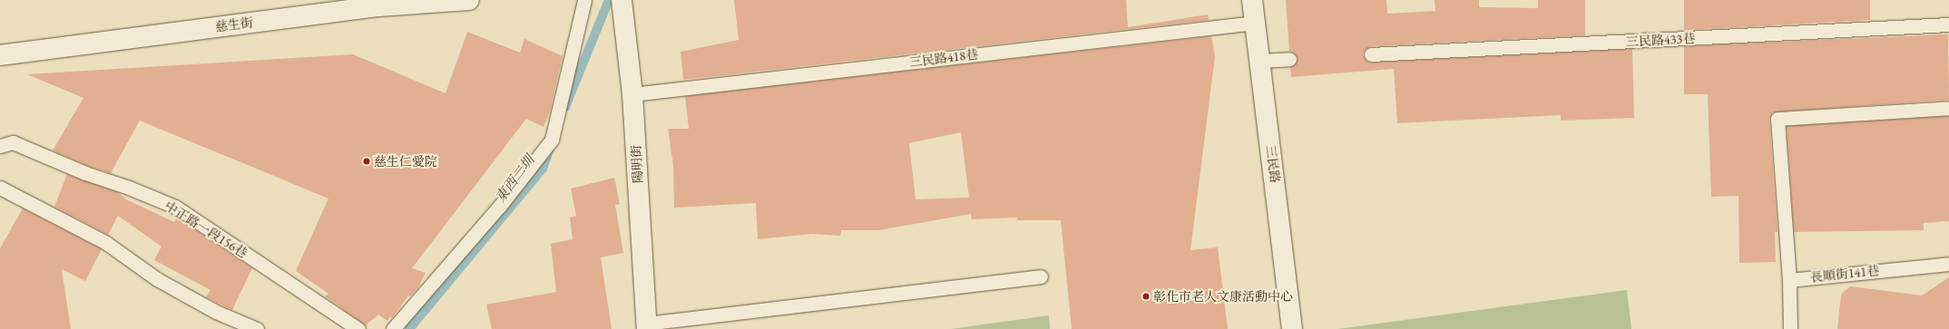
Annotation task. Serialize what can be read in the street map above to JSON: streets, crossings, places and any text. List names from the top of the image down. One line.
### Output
{"streets":{"street":["慈生街","陽明街","三民路"],"lane":["三民路433巷","三民路418巷","中正路一段156巷","長順街141巷"]},"crossings":[["三民路418巷","陽明街"],["三民路418巷","三民路"]],"water":["東西二圳"],"places":["慈生仁愛院","彰化市老人文康活動中心"]}
